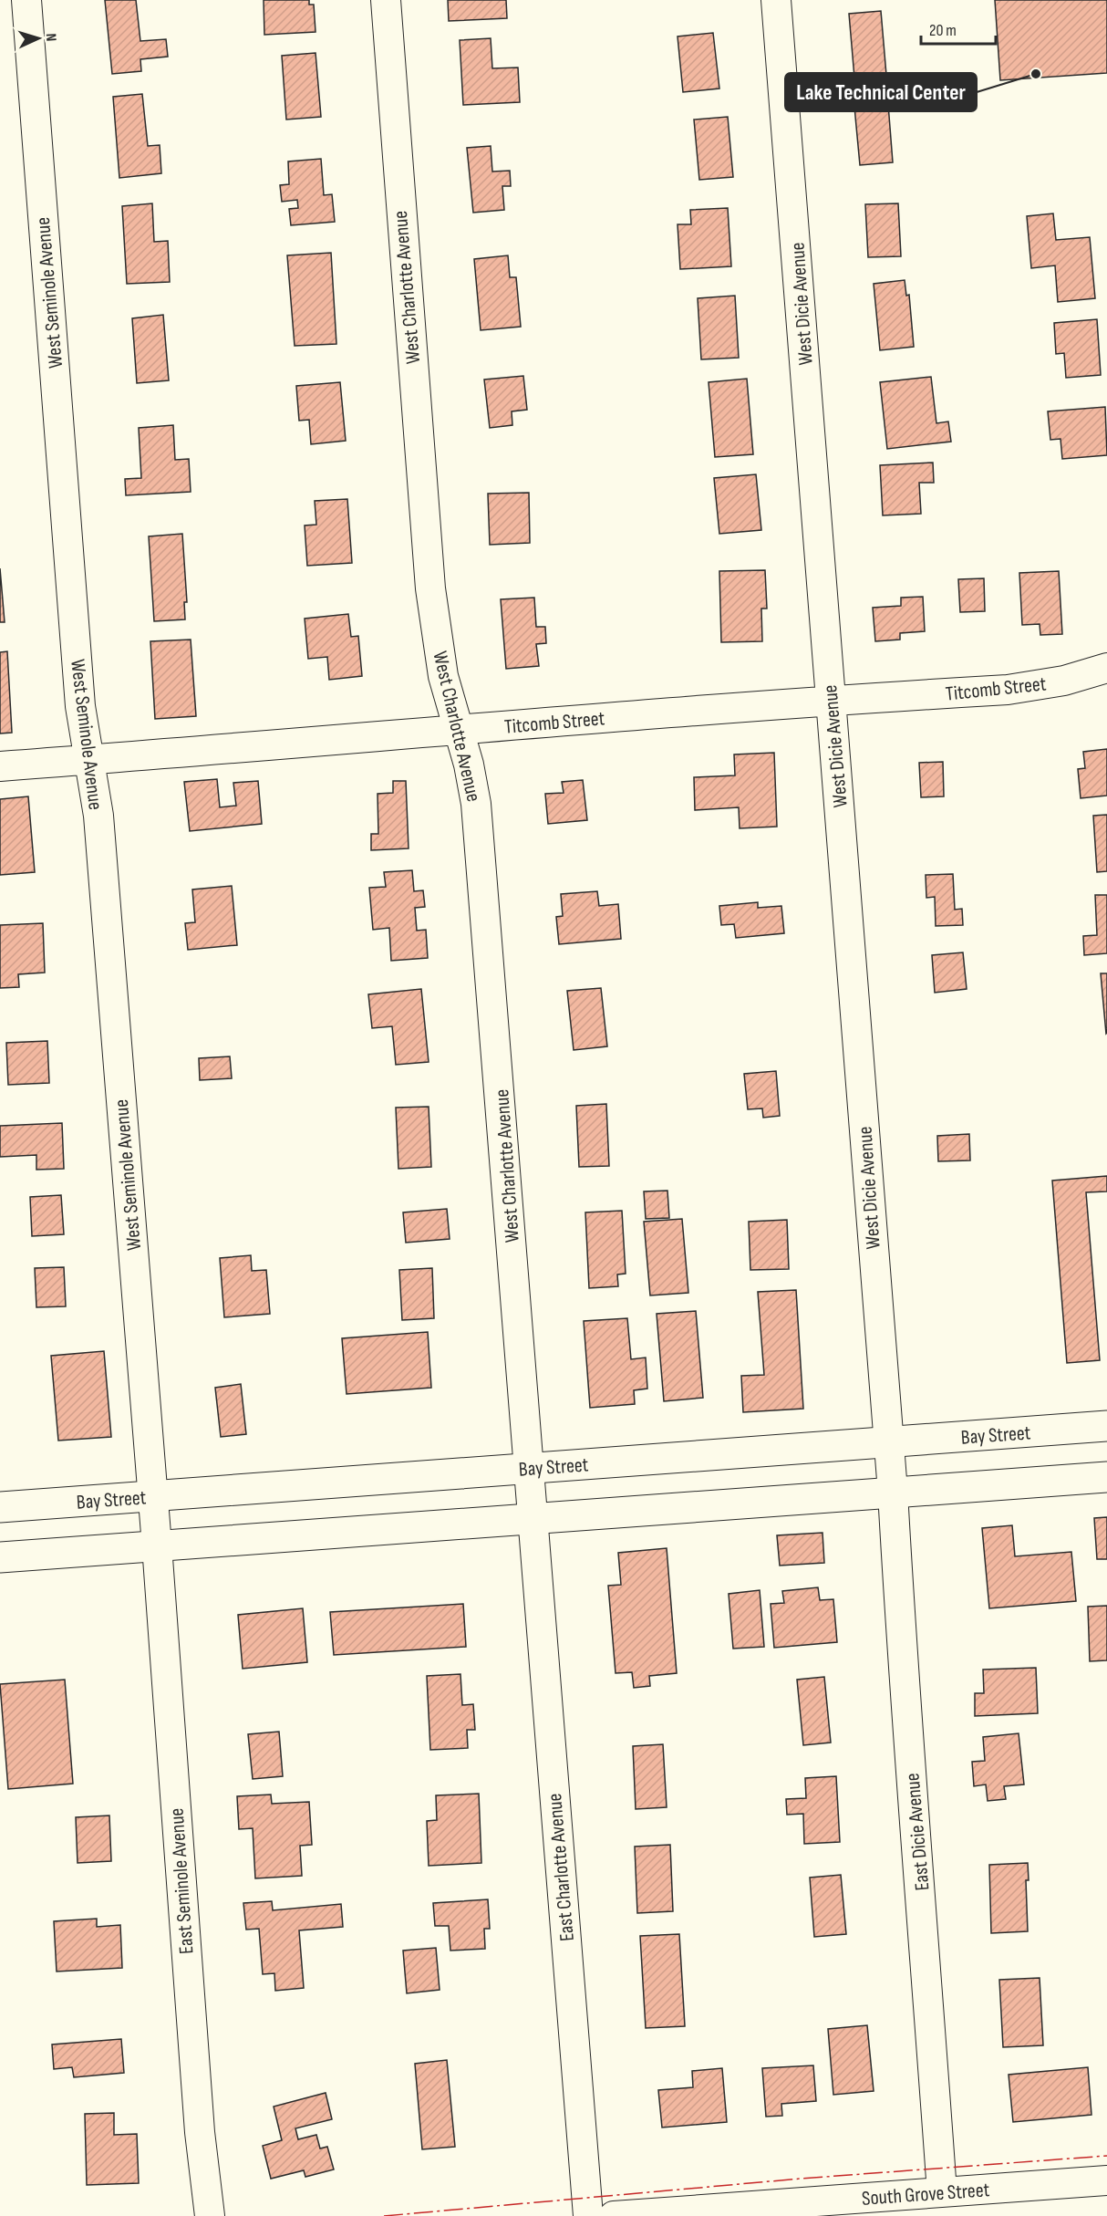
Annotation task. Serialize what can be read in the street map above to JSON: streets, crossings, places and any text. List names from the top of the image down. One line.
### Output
{"streets":{"main road":["Bay Street"],"street":["West Charlotte Avenue","West Seminole Avenue","West Dicie Avenue","Titcomb Street","East Dicie Avenue","East Charlotte Avenue","East Seminole Avenue","South Grove Street"]},"crossings":[["West Charlotte Avenue","Titcomb Street"],["West Charlotte Avenue","Bay Street"],["West Charlotte Avenue","East Charlotte Avenue"],["West Seminole Avenue","Titcomb Street"],["West Seminole Avenue","Bay Street"],["West Seminole Avenue","East Seminole Avenue"],["West Dicie Avenue","Titcomb Street"],["West Dicie Avenue","Bay Street"],["West Dicie Avenue","East Dicie Avenue"],["East Dicie Avenue","South Grove Street"]],"places":["Lake Technical Center"],"scale_bar":"20 m","north":"right"}
